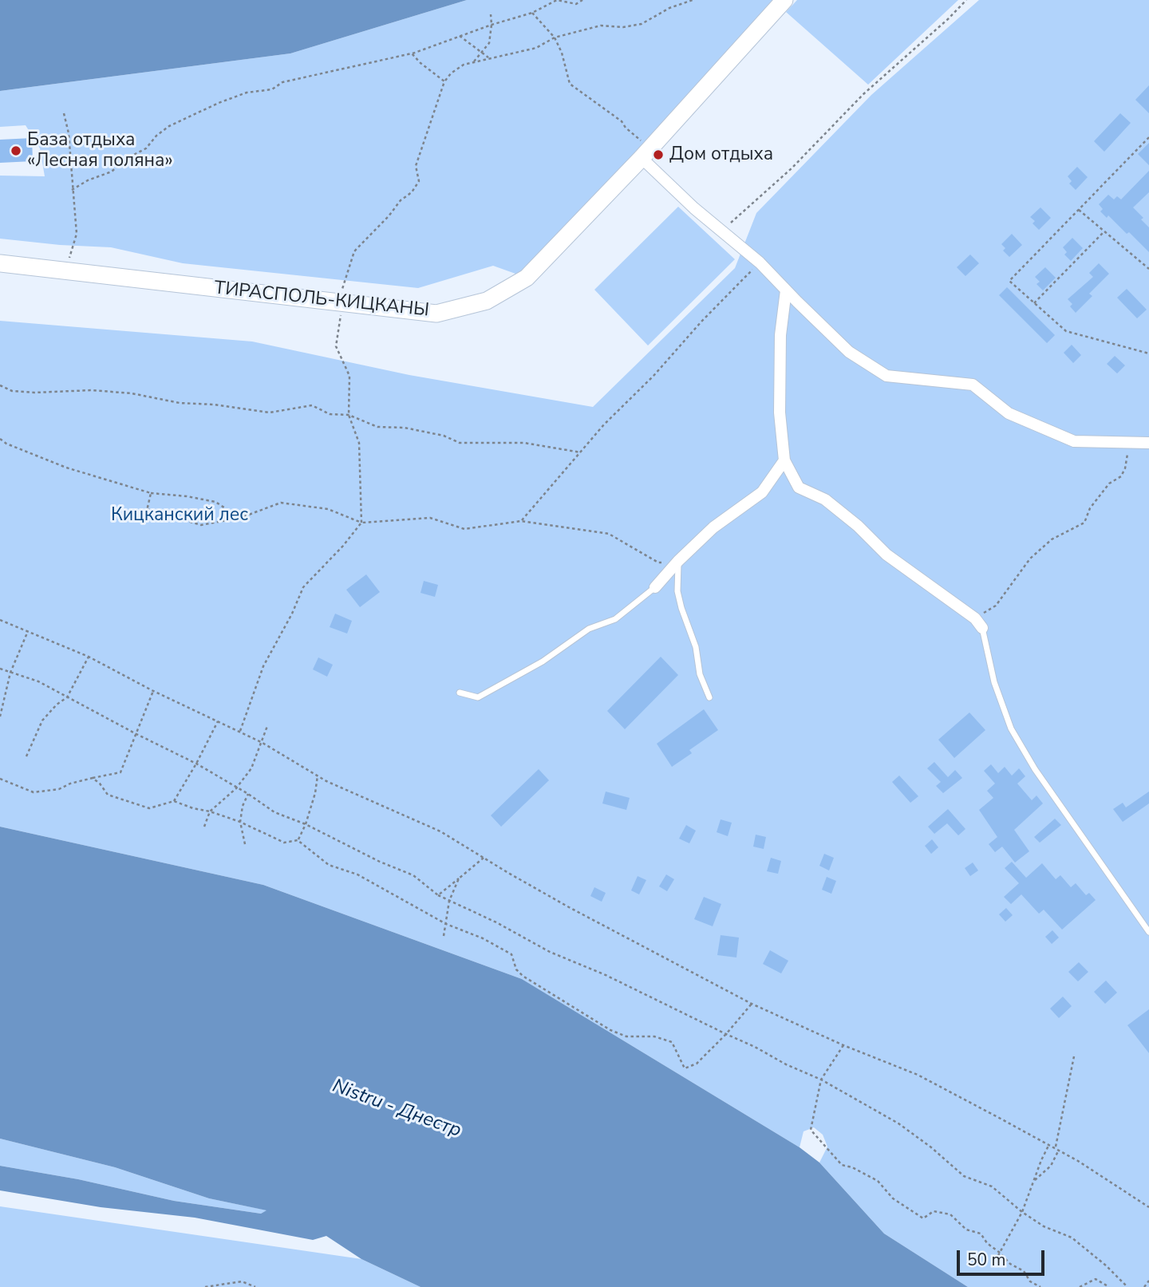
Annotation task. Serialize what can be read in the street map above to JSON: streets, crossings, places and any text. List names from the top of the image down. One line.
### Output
{"streets":{"street":["ТИРАСПОЛЬ-КИЦКАНЫ"]},"water":["Nistru - Днестр"],"parks":["Кицканский лес"],"places":["База отдыха «Лесная поляна»","Дом отдыха"],"scale_bar":"50 m"}
